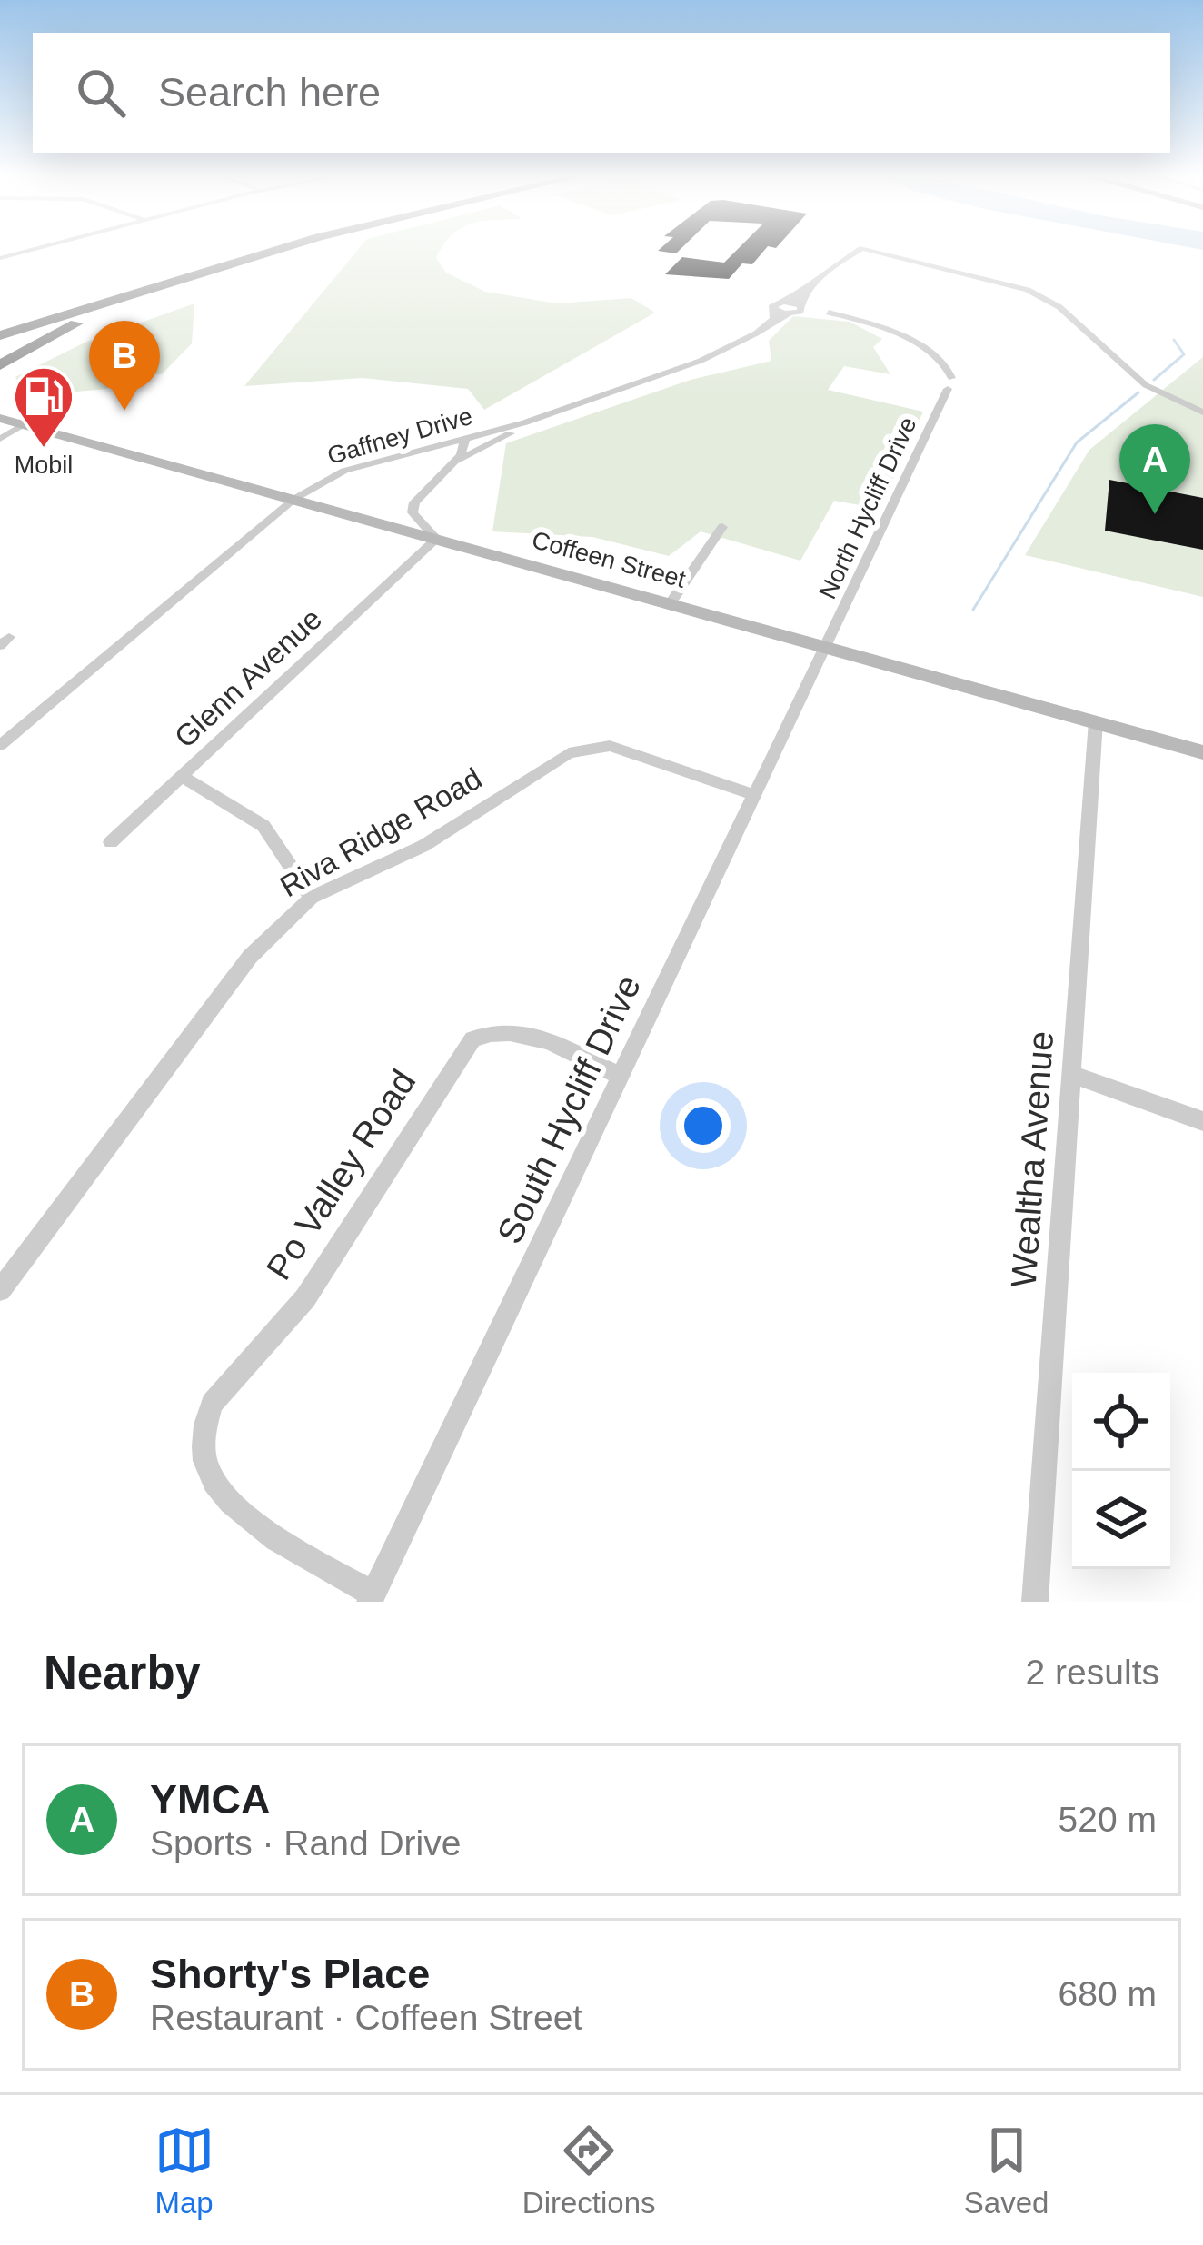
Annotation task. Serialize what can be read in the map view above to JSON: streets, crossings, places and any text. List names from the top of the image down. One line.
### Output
{"streets":{"main road":["Coffeen Street"],"street":["Gaffney Drive","North Hycliff Drive","Glenn Avenue","Riva Ridge Road","South Hycliff Drive","Wealtha Avenue","Po Valley Road"]},"crossings":[["Gaffney Drive","North Hycliff Drive"],["Gaffney Drive","Coffeen Street"],["North Hycliff Drive","Coffeen Street"],["North Hycliff Drive","South Hycliff Drive"],["Coffeen Street","Glenn Avenue"],["Coffeen Street","South Hycliff Drive"],["Coffeen Street","Wealtha Avenue"],["Glenn Avenue","Riva Ridge Road"],["Riva Ridge Road","South Hycliff Drive"],["South Hycliff Drive","Po Valley Road"]],"places":{"fuel station":["Mobil"]},"page":{"search":"Search here","pins":["B","A"],"heading":["Nearby","2 results"],"list":[{"mark":"A","name":"YMCA","note":"Sports · Rand Drive","value":"520 m"},{"mark":"B","name":"Shorty's Place","note":"Restaurant · Coffeen Street","value":"680 m"}],"nav":["Map","Directions","Saved"]}}
